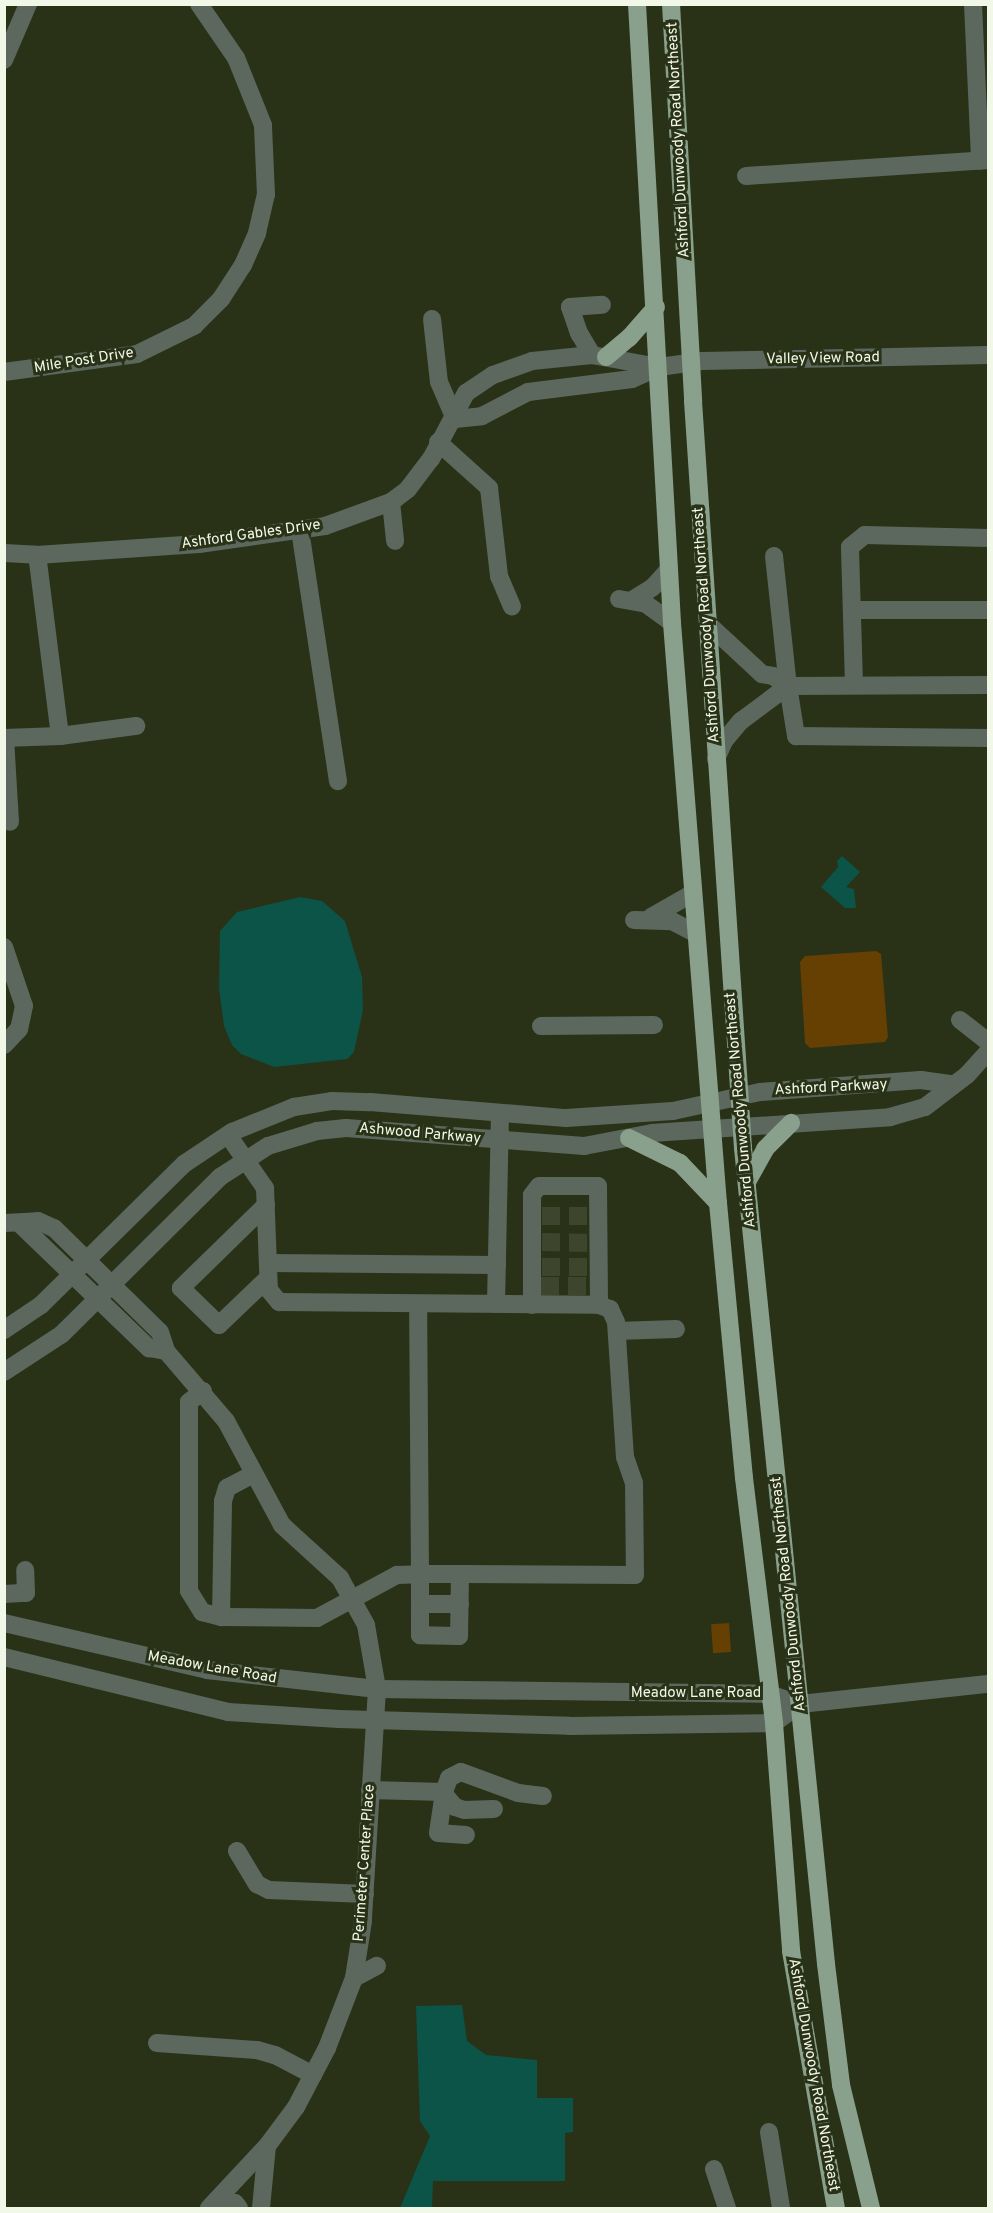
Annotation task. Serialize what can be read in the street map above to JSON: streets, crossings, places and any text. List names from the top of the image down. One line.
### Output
{"streets":{"main road":["Ashford Dunwoody Road Northeast"],"street":["Valley View Road","Mile Post Drive","Ashford Gables Drive","Ashford Parkway","Ashwood Parkway","Meadow Lane Road","Perimeter Center Place"]},"crossings":[["Ashford Dunwoody Road Northeast","Valley View Road"],["Ashford Dunwoody Road Northeast","Ashford Gables Drive"],["Ashford Dunwoody Road Northeast","Ashford Parkway"],["Ashford Dunwoody Road Northeast","Ashwood Parkway"],["Ashford Dunwoody Road Northeast","Meadow Lane Road"],["Valley View Road","Ashford Gables Drive"],["Ashford Parkway","Ashwood Parkway"],["Meadow Lane Road","Perimeter Center Place"]]}
